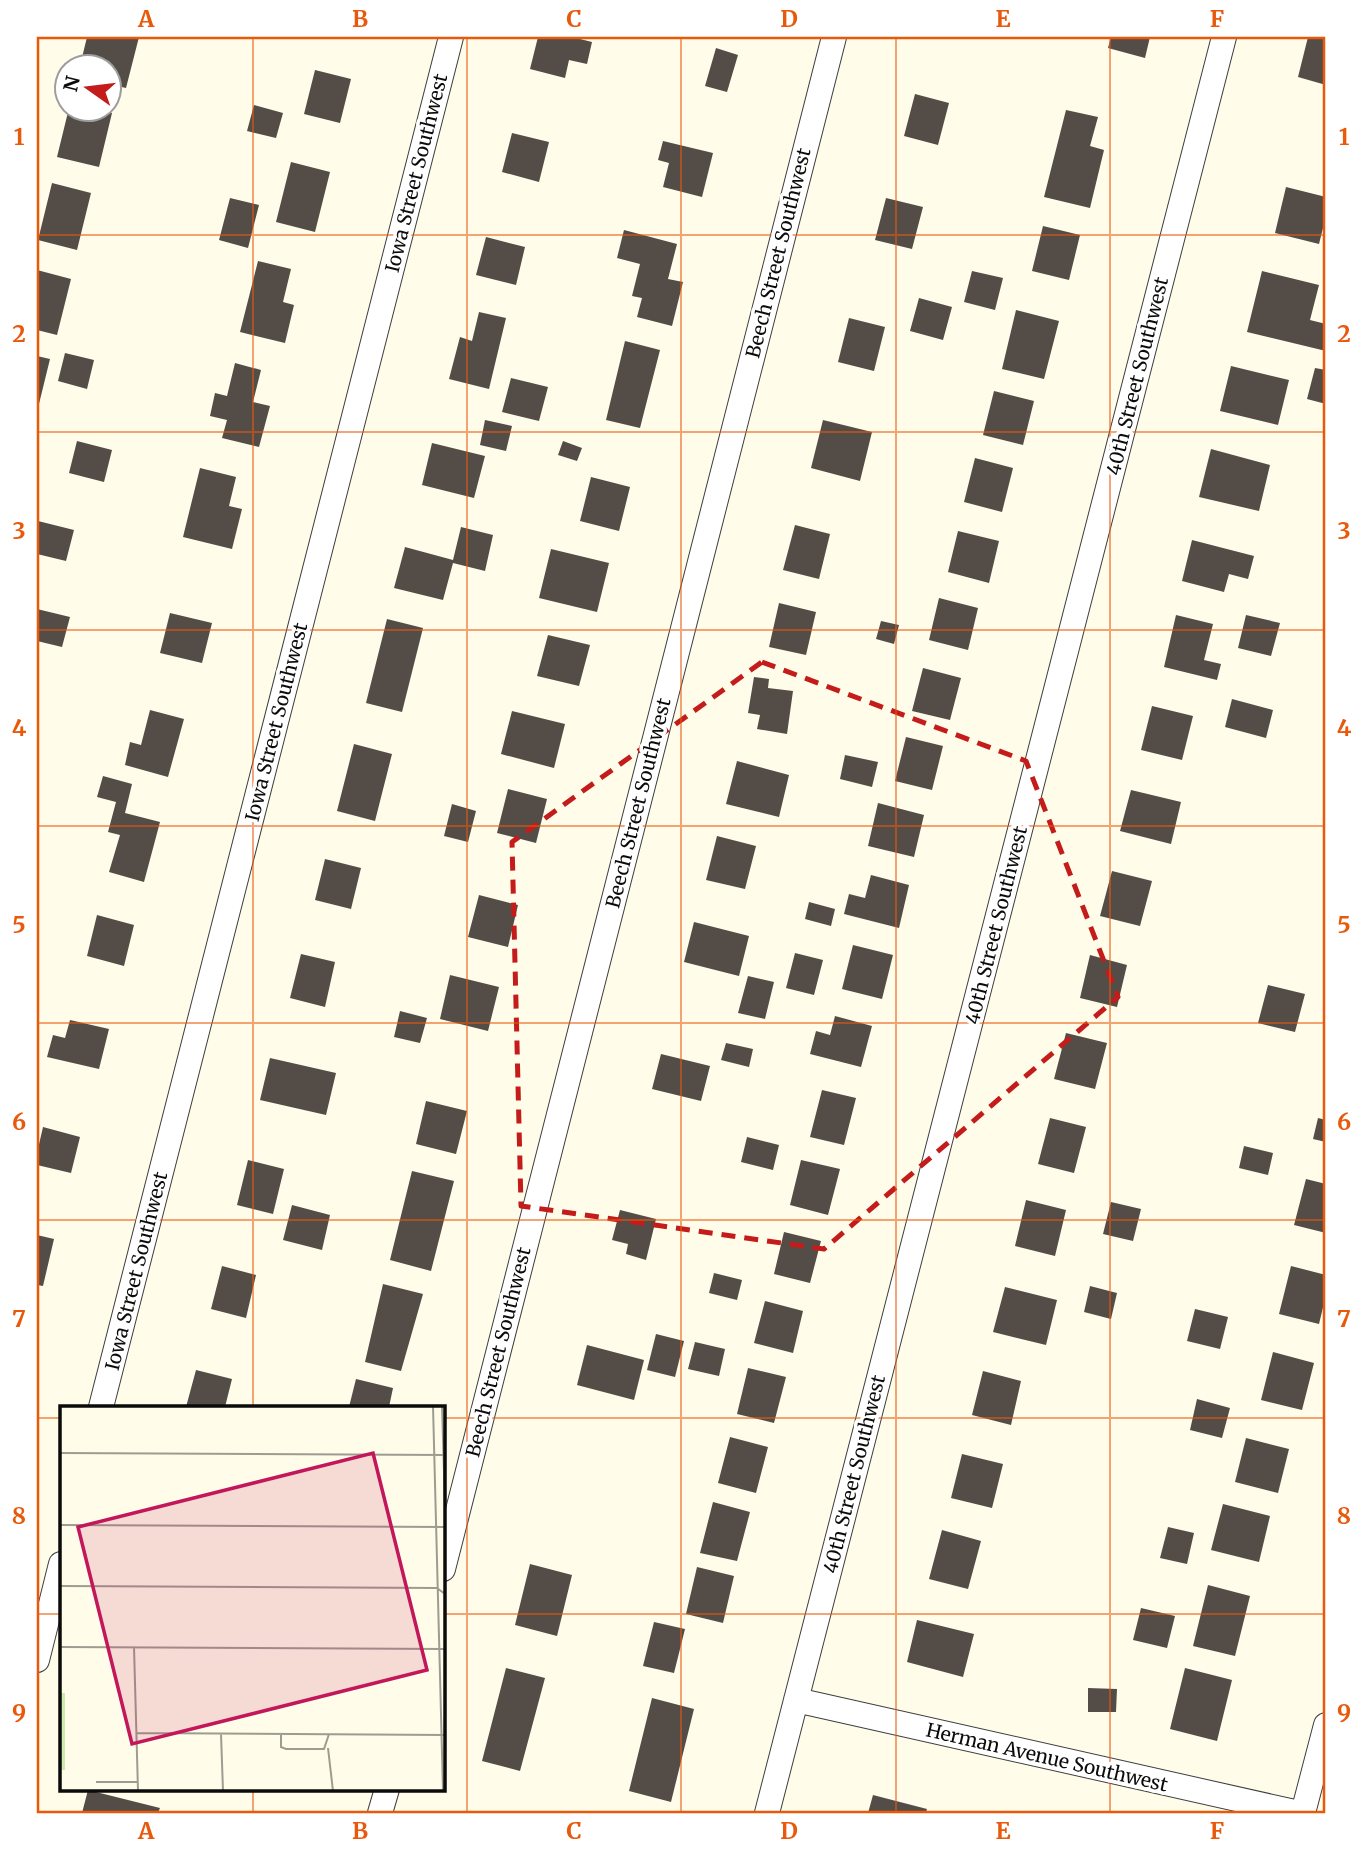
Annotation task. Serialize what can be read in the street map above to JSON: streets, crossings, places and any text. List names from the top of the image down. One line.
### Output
{"streets":{"street":["Iowa Street Southwest","Beech Street Southwest","40th Street Southwest","Herman Avenue Southwest"]},"crossings":[["40th Street Southwest","Herman Avenue Southwest"]],"north":"left","grid":{"columns":["A","B","C","D","E","F"],"rows":["1","2","3","4","5","6","7","8","9"]}}
